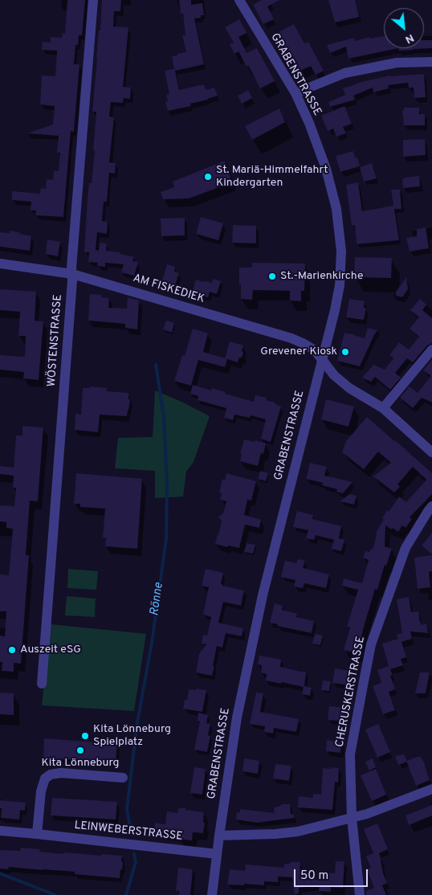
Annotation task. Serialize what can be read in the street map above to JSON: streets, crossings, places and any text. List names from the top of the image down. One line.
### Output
{"streets":{"street":["GRABENSTRASSE","AM FISKEDIEK","WÖSTENSTRASSE","CHERUSKERSTRASSE","LEINWEBERSTRASSE"]},"crossings":[["GRABENSTRASSE","AM FISKEDIEK"],["GRABENSTRASSE","LEINWEBERSTRASSE"],["AM FISKEDIEK","WÖSTENSTRASSE"]],"water":["Rönne"],"places":["St. Mariä-Himmelfahrt Kindergarten","St.-Marienkirche","Grevener Kiosk","Auszeit eSG","Kita Lönneburg Spielplatz","Kita Lönneburg"],"scale_bar":"50 m","north":"bottom right"}
